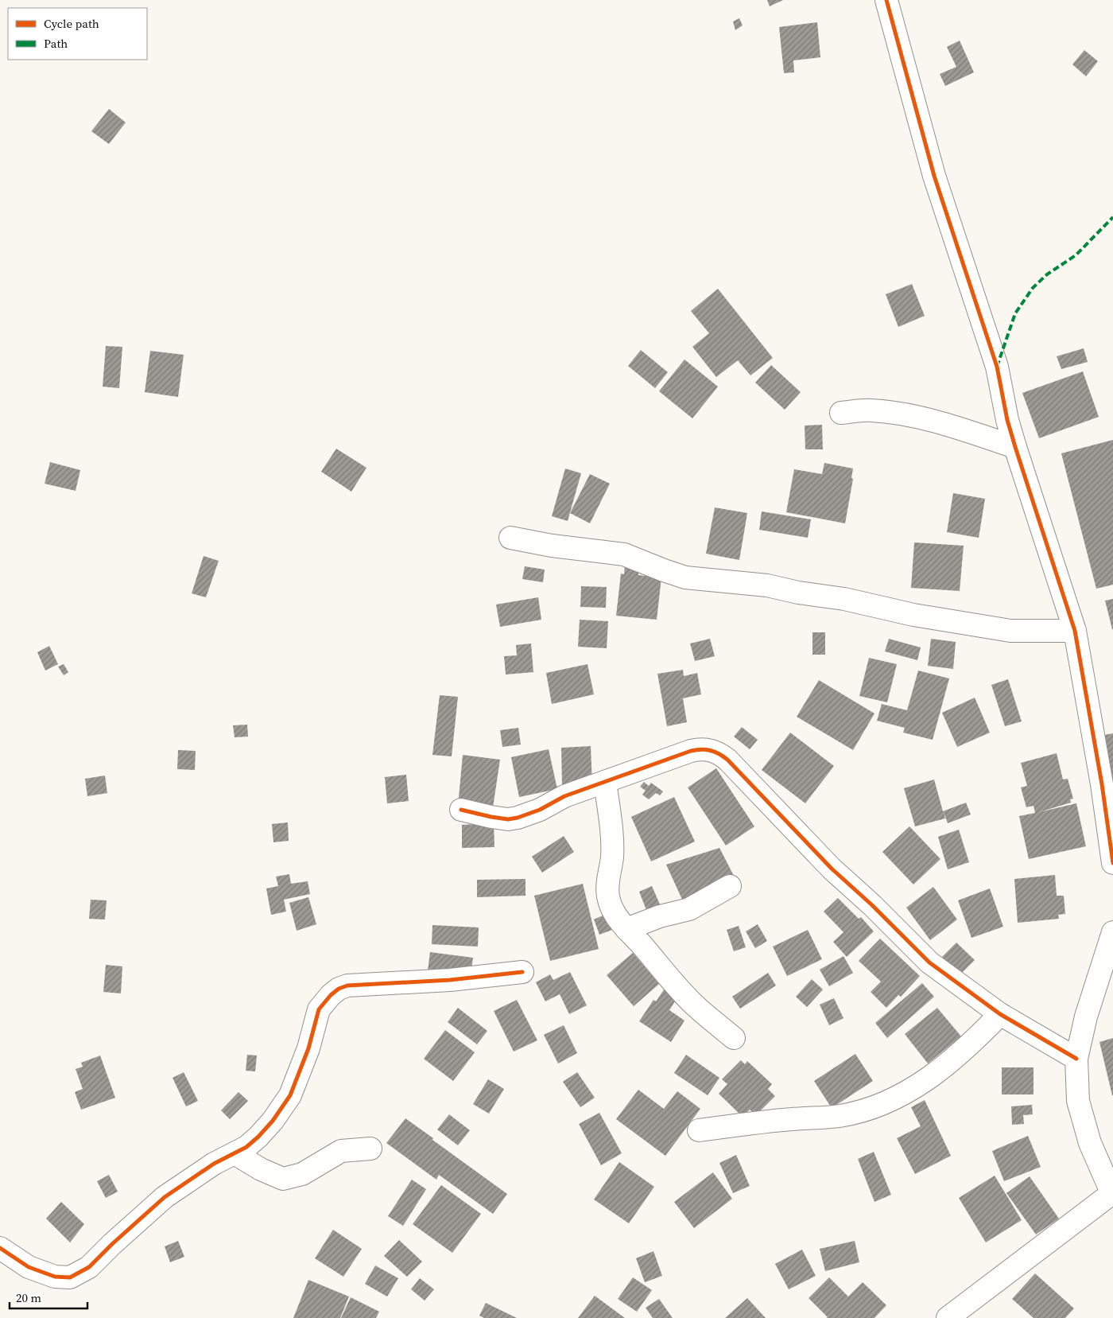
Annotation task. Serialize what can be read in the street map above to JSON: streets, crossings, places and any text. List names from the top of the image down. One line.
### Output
{"legend":["Cycle path","Path"],"scale_bar":"20 m"}
